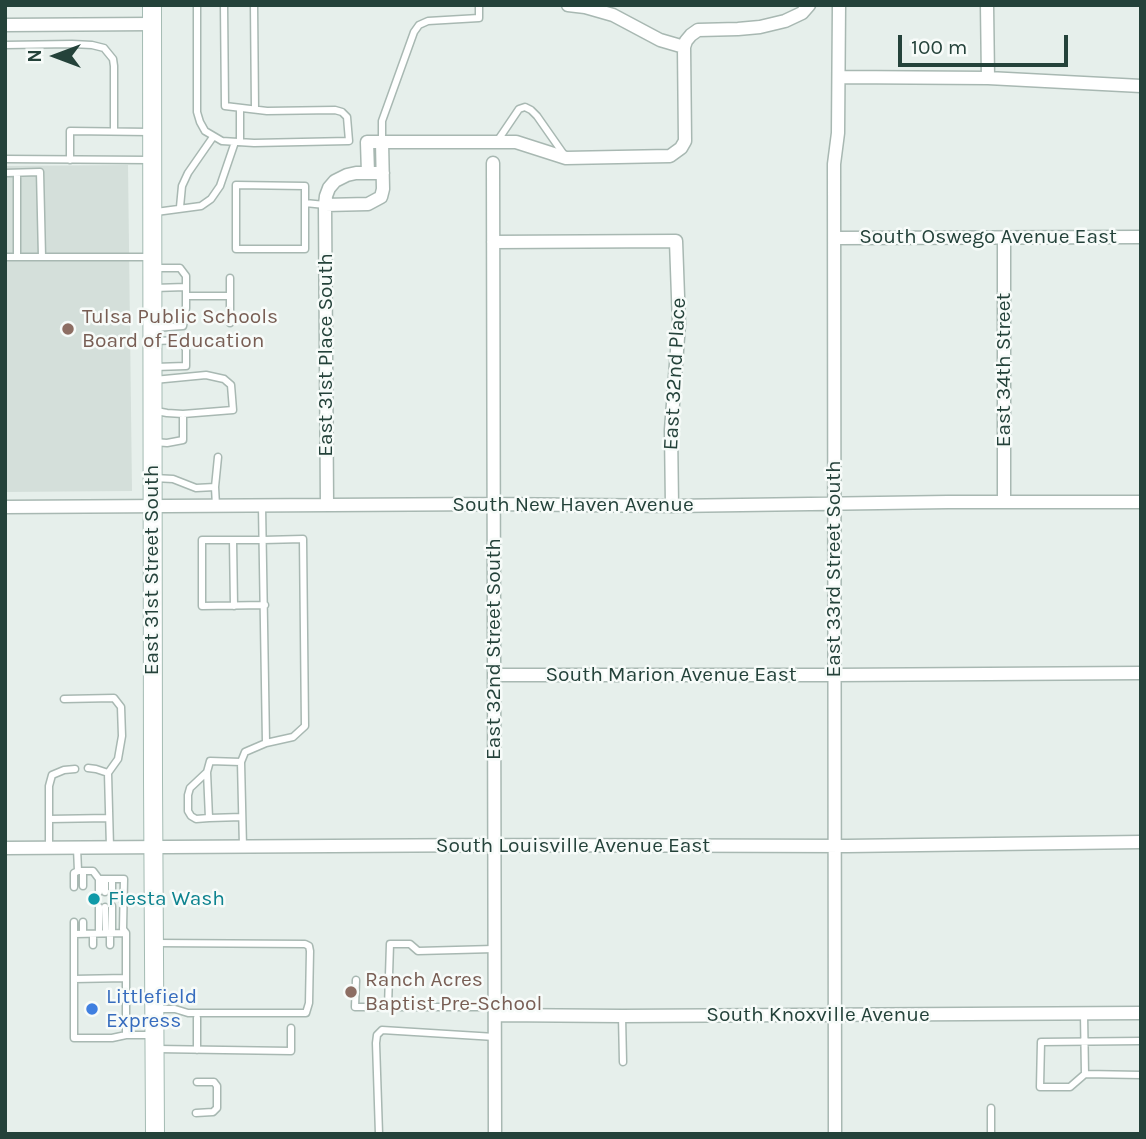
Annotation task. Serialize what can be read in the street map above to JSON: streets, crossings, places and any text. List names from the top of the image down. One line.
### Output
{"streets":{"main road":["East 31st Street South"],"street":["South Oswego Avenue East","East 31st Place South","East 34th Street","East 32nd Place","South New Haven Avenue","East 33rd Street South","East 32nd Street South","South Marion Avenue East","South Louisville Avenue East","South Knoxville Avenue"]},"crossings":[["South Oswego Avenue East","East 34th Street"],["South Oswego Avenue East","East 33rd Street South"],["East 31st Place South","South New Haven Avenue"],["East 34th Street","South New Haven Avenue"],["East 32nd Place","South New Haven Avenue"],["East 32nd Place","East 32nd Street South"],["South New Haven Avenue","East 33rd Street South"],["South New Haven Avenue","East 31st Street South"],["South New Haven Avenue","East 32nd Street South"],["East 33rd Street South","South Marion Avenue East"],["East 33rd Street South","South Louisville Avenue East"],["East 33rd Street South","South Knoxville Avenue"],["East 31st Street South","South Louisville Avenue East"],["East 32nd Street South","South Marion Avenue East"],["East 32nd Street South","South Louisville Avenue East"],["East 32nd Street South","South Knoxville Avenue"]],"places":["Tulsa Public Schools Board of Education","Fiesta Wash","Ranch Acres Baptist Pre-School","Littlefield Express"],"scale_bar":"100 m","north":"left"}
